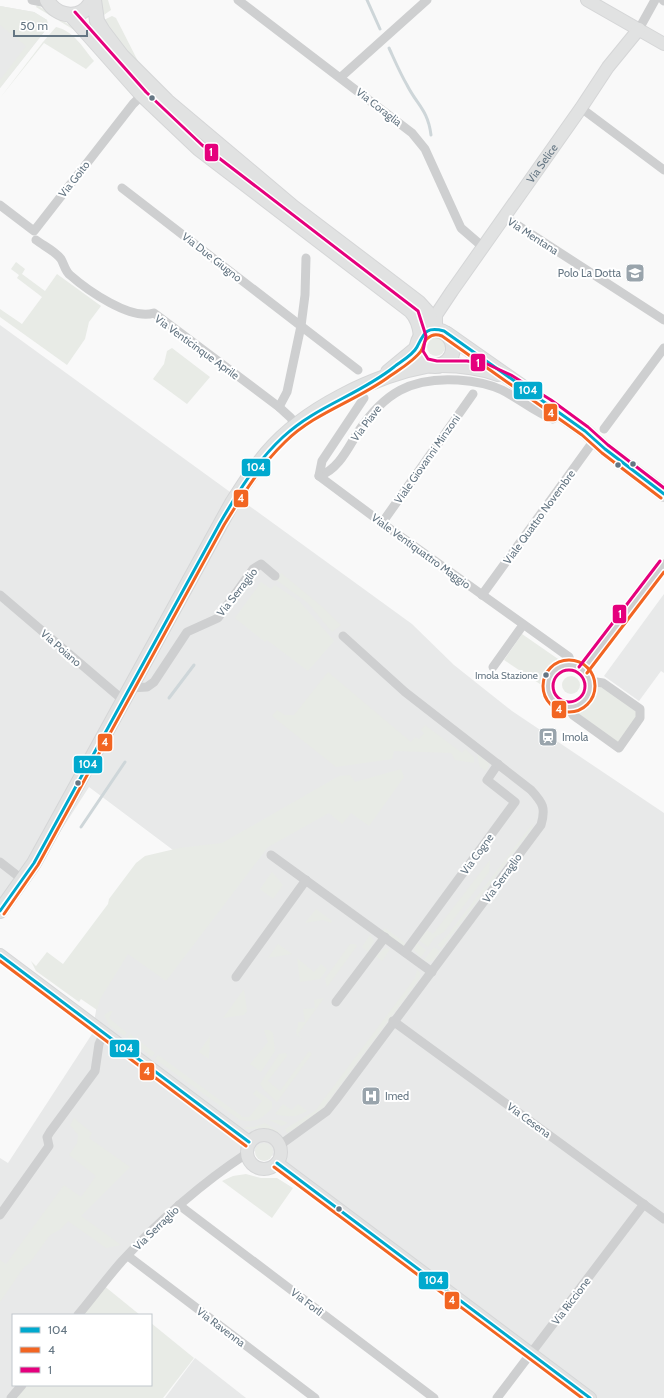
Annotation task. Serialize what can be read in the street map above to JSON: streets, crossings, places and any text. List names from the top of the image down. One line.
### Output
{"streets":{"main road":["Via Selice"],"street":["Via Coraglia","Via Goito","Via Mentana","Via Due Giugno","Via Venticinque Aprile","Via Piave","Viale Giovanni Minzoni","Viale Quattro Novembre","Viale Ventiquattro Maggio","Via Serraglio","Via Poiano","Via Cogne","Via Cesena","Via Riccione","Via Forlì","Via Ravenna"]},"crossings":[["Via Coraglia","Via Selice"],["Via Selice","Via Mentana"],["Via Piave","Viale Ventiquattro Maggio"],["Viale Giovanni Minzoni","Viale Ventiquattro Maggio"],["Viale Quattro Novembre","Viale Ventiquattro Maggio"],["Via Serraglio","Via Poiano"],["Via Serraglio","Via Cogne"],["Via Serraglio","Via Cesena"],["Via Serraglio","Via Forlì"],["Via Serraglio","Via Ravenna"],["Via Cesena","Via Riccione"]],"places":{"school or university":["Polo La Dotta"],"other":["Imola Stazione"],"station":["Imola"],"hospital":["Imed"]},"lines":["transit line 1","transit line 104","transit line 4"],"legend":["104","4","1"],"scale_bar":"50 m"}
